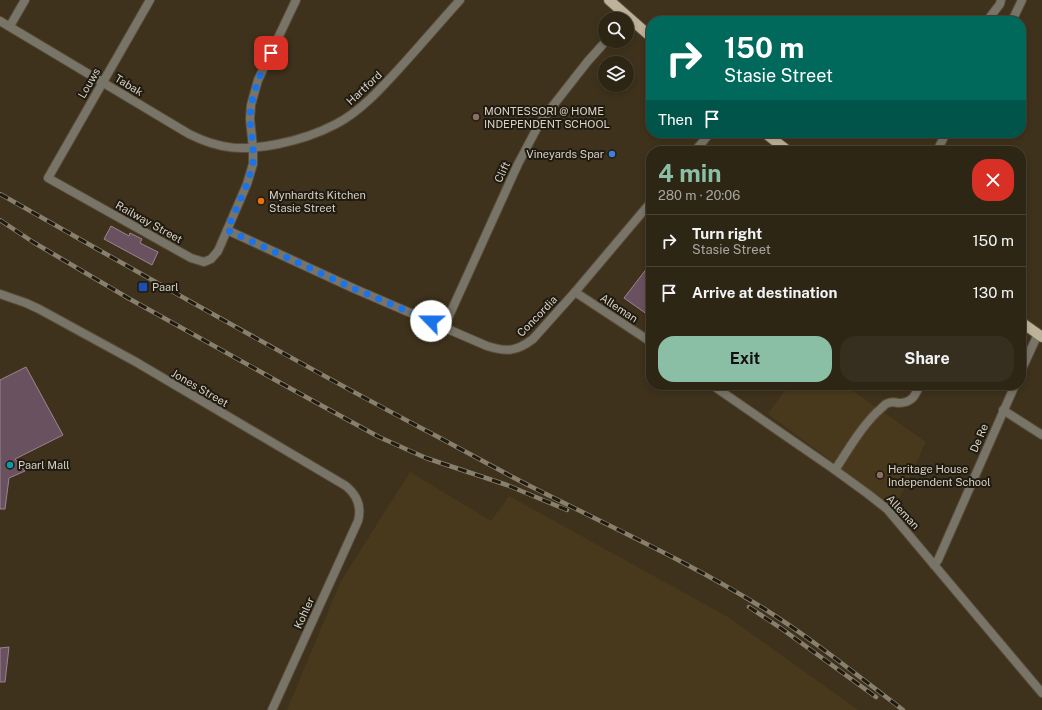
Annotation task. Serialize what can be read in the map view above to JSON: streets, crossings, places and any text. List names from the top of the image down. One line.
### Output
{"streets":{"street":["Louws","Tabak","Hartford","Clift","Railway Street","Alleman","Concordia","Jones Street","De Re","Kohler"]},"crossings":[["Louws","Tabak"],["Louws","Railway Street"],["Tabak","Hartford"],["Tabak","Railway Street"],["Hartford","Railway Street"],["Clift","Concordia"],["Railway Street","Concordia"],["Alleman","Concordia"],["Alleman","De Re"],["Jones Street","Kohler"]],"places":{"other":["MONTESSORI @ HOME INDEPENDENT SCHOOL","Vineyards Spar","Mynhardts Kitchen Stasie Street","Paarl Mall","Heritage House Independent School"],"transit":["Paarl"]},"page":{"turn":["150 m","Stasie Street"],"then":"Then","heading":["4 min","280 m · 20:06"],"list":[{"name":"Turn right","note":"Stasie Street","value":"150 m"},{"name":"Arrive at destination","value":"130 m"}],"buttons":["Exit","Share"]}}
